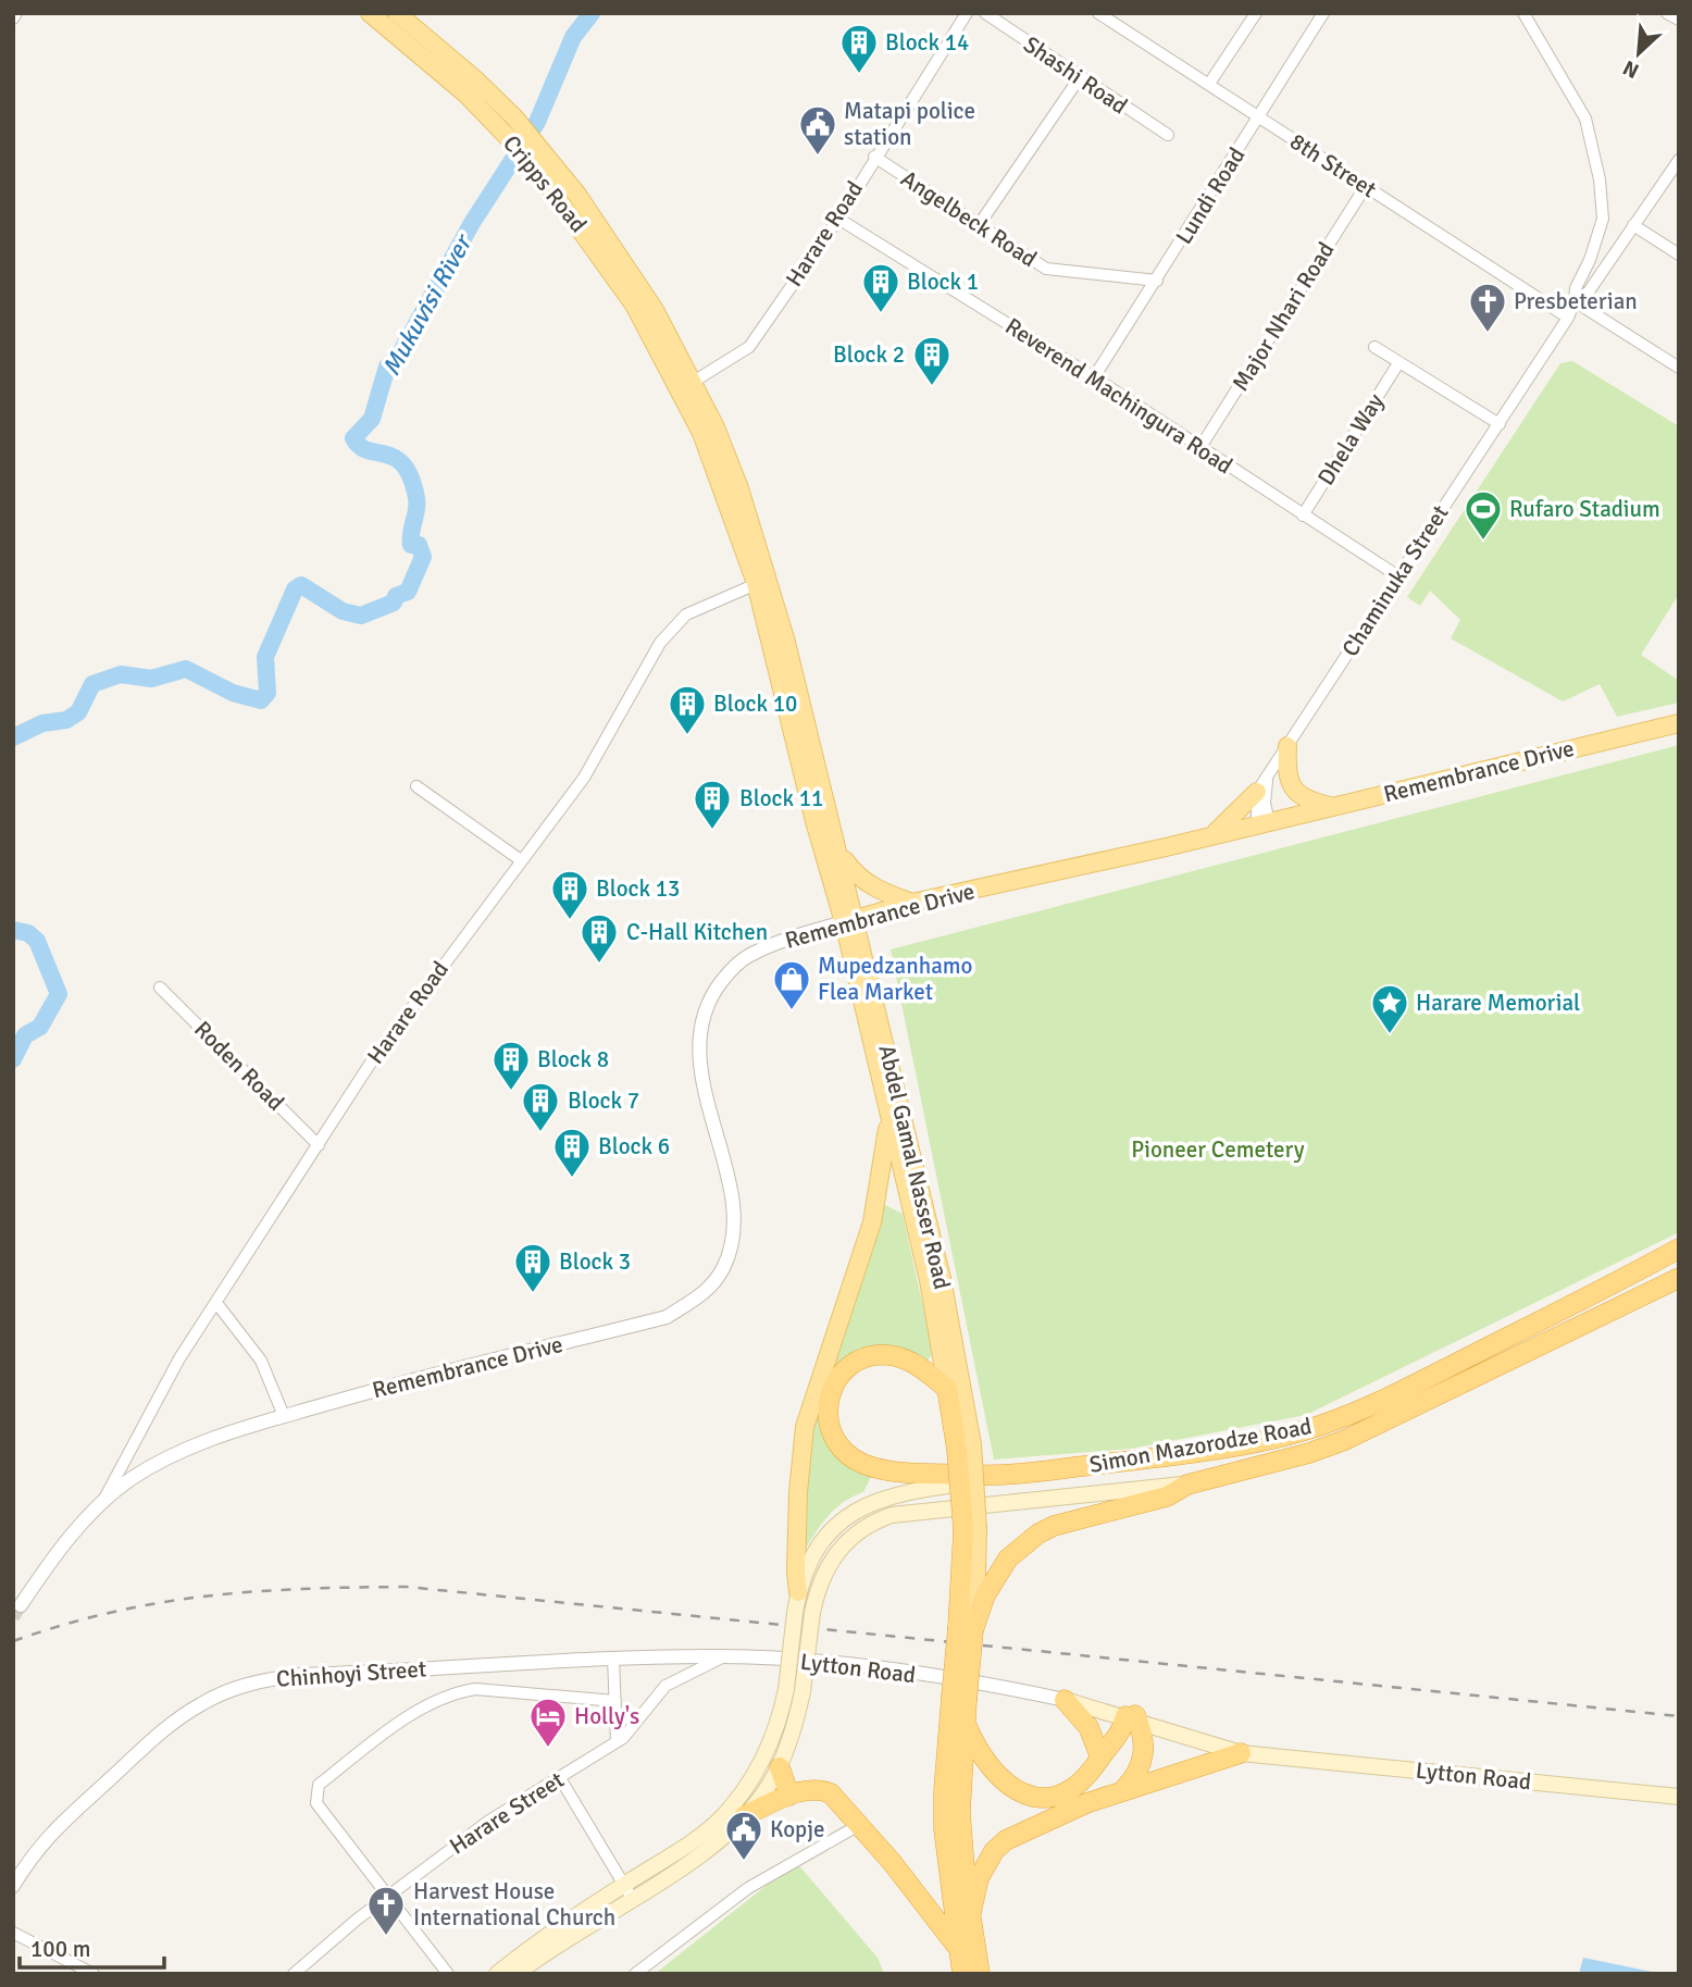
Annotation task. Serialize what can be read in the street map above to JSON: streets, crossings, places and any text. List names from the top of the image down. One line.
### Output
{"streets":{"highway":["Abdel Gamal Nasser Road","Simon Mazorodze Road"],"main road":["Cripps Road","Remembrance Drive","Lytton Road"],"street":["Shashi Road","8th Street","Lundi Road","Angelbeck Road","Harare Road","Major Nhari Road","Reverend Machingura Road","Dhela Way","Chaminuka Street","Roden Road","Chinhoyi Street","Harare Street"]},"crossings":[["8th Street","Lundi Road"],["8th Street","Major Nhari Road"],["8th Street","Chaminuka Street"],["Cripps Road","Harare Road"],["Cripps Road","Abdel Gamal Nasser Road"],["Lundi Road","Angelbeck Road"],["Lundi Road","Reverend Machingura Road"],["Angelbeck Road","Harare Road"],["Harare Road","Reverend Machingura Road"],["Harare Road","Remembrance Drive"],["Harare Road","Roden Road"],["Harare Road","Abdel Gamal Nasser Road"],["Major Nhari Road","Reverend Machingura Road"],["Reverend Machingura Road","Dhela Way"],["Reverend Machingura Road","Chaminuka Street"],["Remembrance Drive","Abdel Gamal Nasser Road"],["Lytton Road","Chinhoyi Street"],["Lytton Road","Harare Street"],["Chinhoyi Street","Harare Street"]],"water":["Mukuvisi River"],"parks":["Pioneer Cemetery"],"places":{"building":["Block 14","Block 1","Block 2","Block 10","Block 11","Block 13","C-Hall Kitchen","Block 8","Block 7","Block 6","Block 3"],"public building":["Matapi police station","Kopje"],"church":["Presbeterian","Harvest House International Church"],"sports":["Rufaro Stadium"],"shop":["Mupedzanhamo Flea Market"],"place":["Harare Memorial"],"hotel":["Holly's"]},"scale_bar":"100 m","north":"bottom left"}
